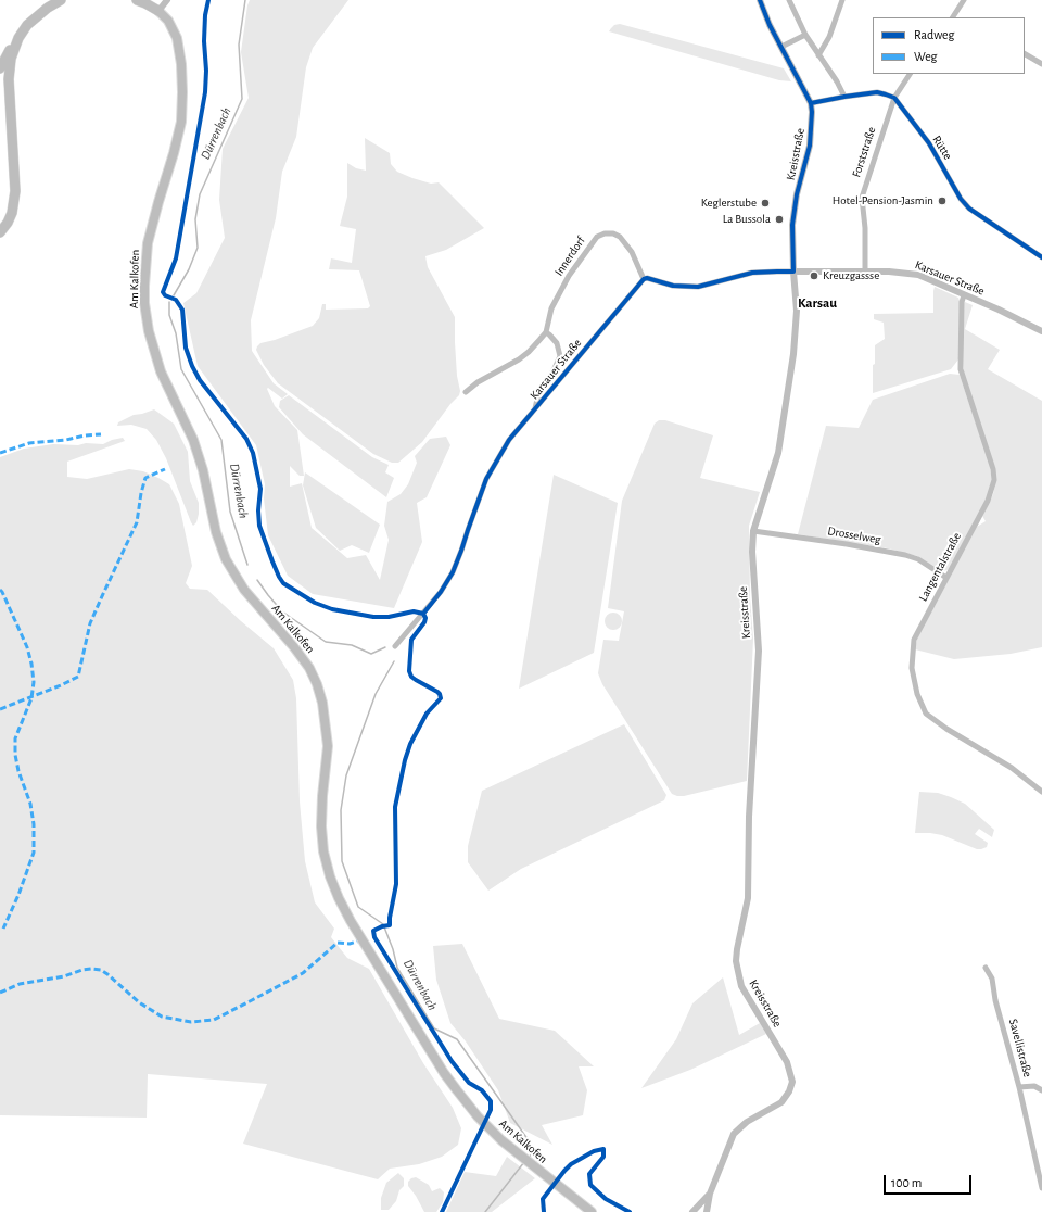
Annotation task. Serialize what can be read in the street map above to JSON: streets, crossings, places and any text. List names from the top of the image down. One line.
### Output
{"streets":{"main road":["Am Kalkofen"],"street":["Rütte","Forststraße","Kreisstraße","Innerdorf","Karsauer Straße","Drosselweg","Langentalstraße","Savellistraße"]},"crossings":[["Rütte","Forststraße"],["Forststraße","Karsauer Straße"],["Kreisstraße","Karsauer Straße"],["Kreisstraße","Drosselweg"],["Innerdorf","Karsauer Straße"],["Karsauer Straße","Langentalstraße"],["Drosselweg","Langentalstraße"]],"districts":["Karsau"],"water":["Dürrenbach"],"places":["Hotel-Pension-Jasmin","Keglerstube","La Bussola","Kreuzgassse"],"legend":["Radweg","Weg"],"scale_bar":"100 m"}
